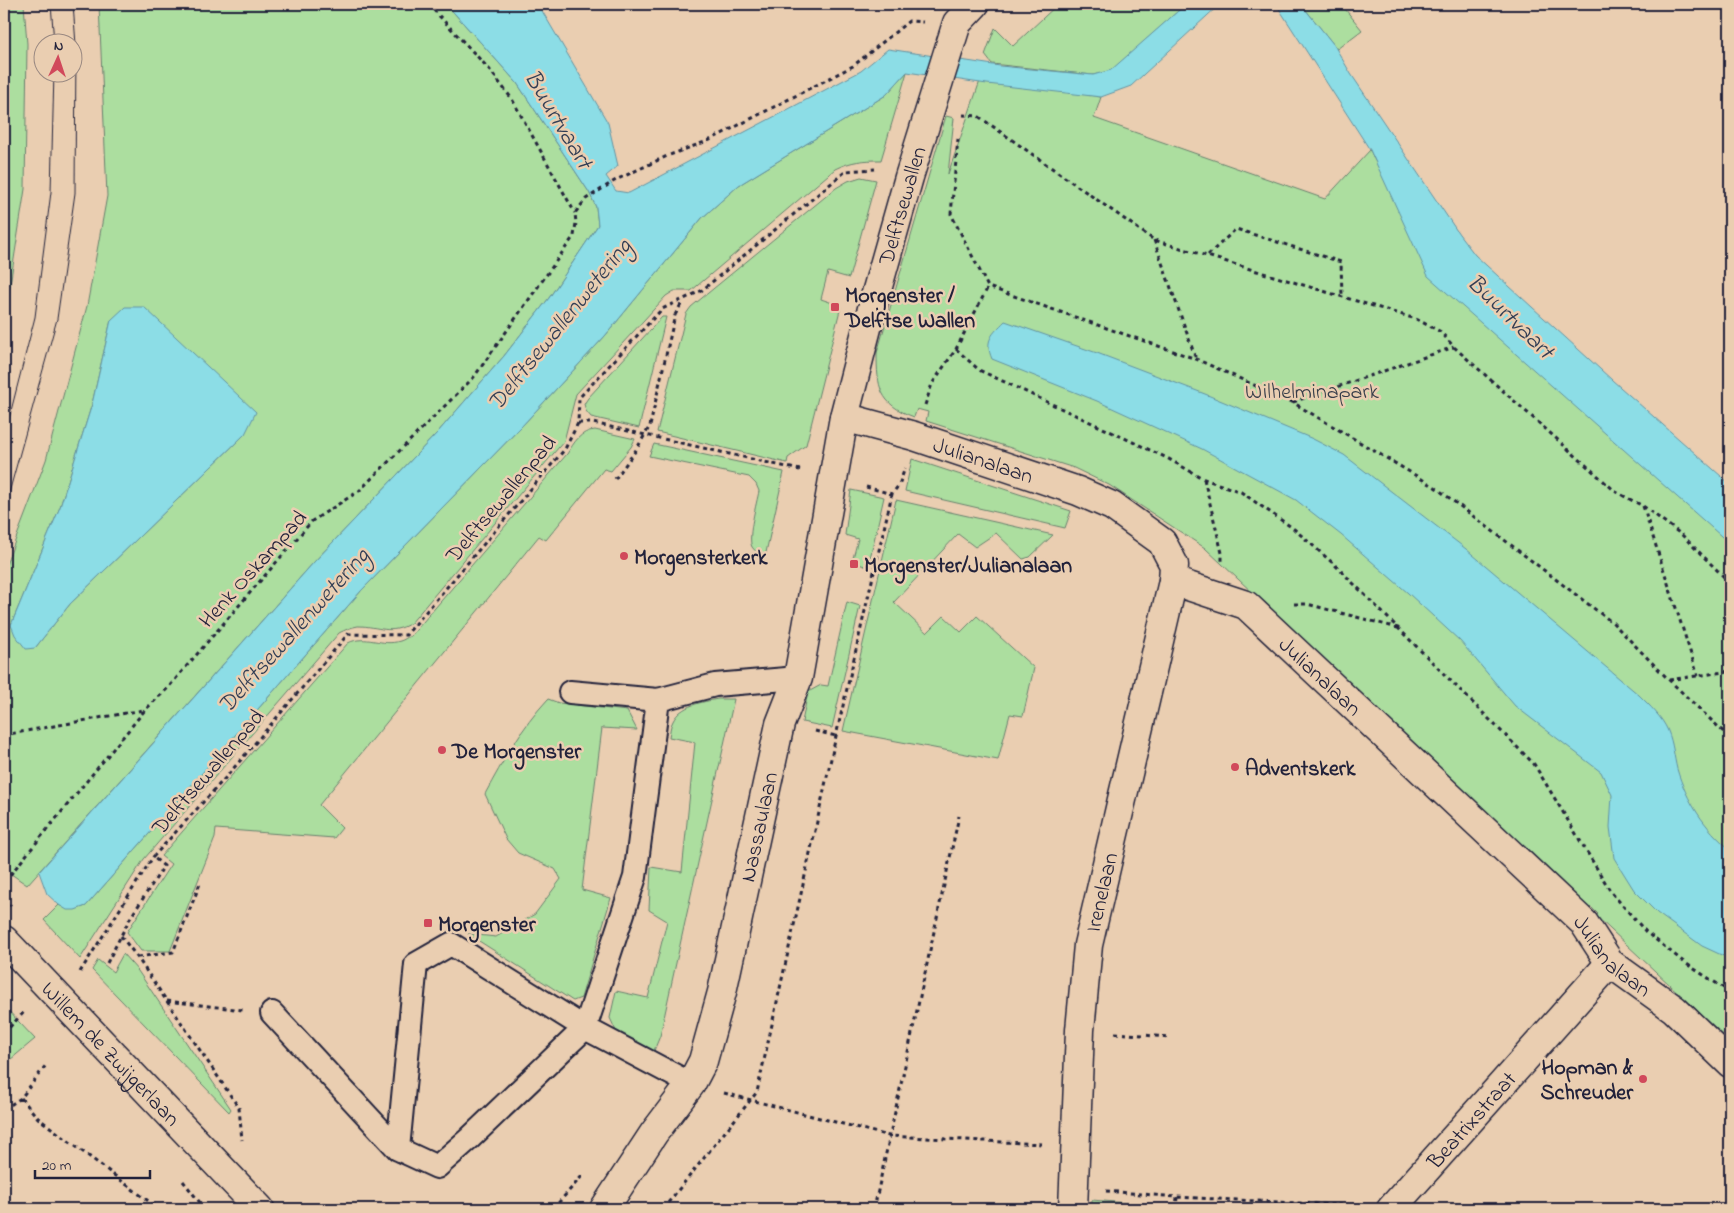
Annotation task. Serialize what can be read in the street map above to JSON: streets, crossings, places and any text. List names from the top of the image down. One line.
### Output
{"streets":{"street":["Delftsewallen","Julianalaan","Nassaulaan","Irenelaan","Willem de Zwijgerlaan","Beatrixstraat"],"path":["Delftsewallenpad","Henk Oskampad"]},"crossings":[["Delftsewallen","Julianalaan"],["Delftsewallen","Delftsewallenpad"],["Delftsewallen","Nassaulaan"],["Julianalaan","Nassaulaan"],["Julianalaan","Irenelaan"],["Julianalaan","Beatrixstraat"]],"water":["Buurtvaart","Delftsewallenwetering"],"parks":["Wilhelminapark"],"places":{"transit":["Morgenster / Delftse Wallen","Morgenster/Julianalaan","Morgenster"],"other":["Morgensterkerk","De Morgenster","Adventskerk","Hopman & Schreuder"]},"scale_bar":"20 m","north":"top"}
